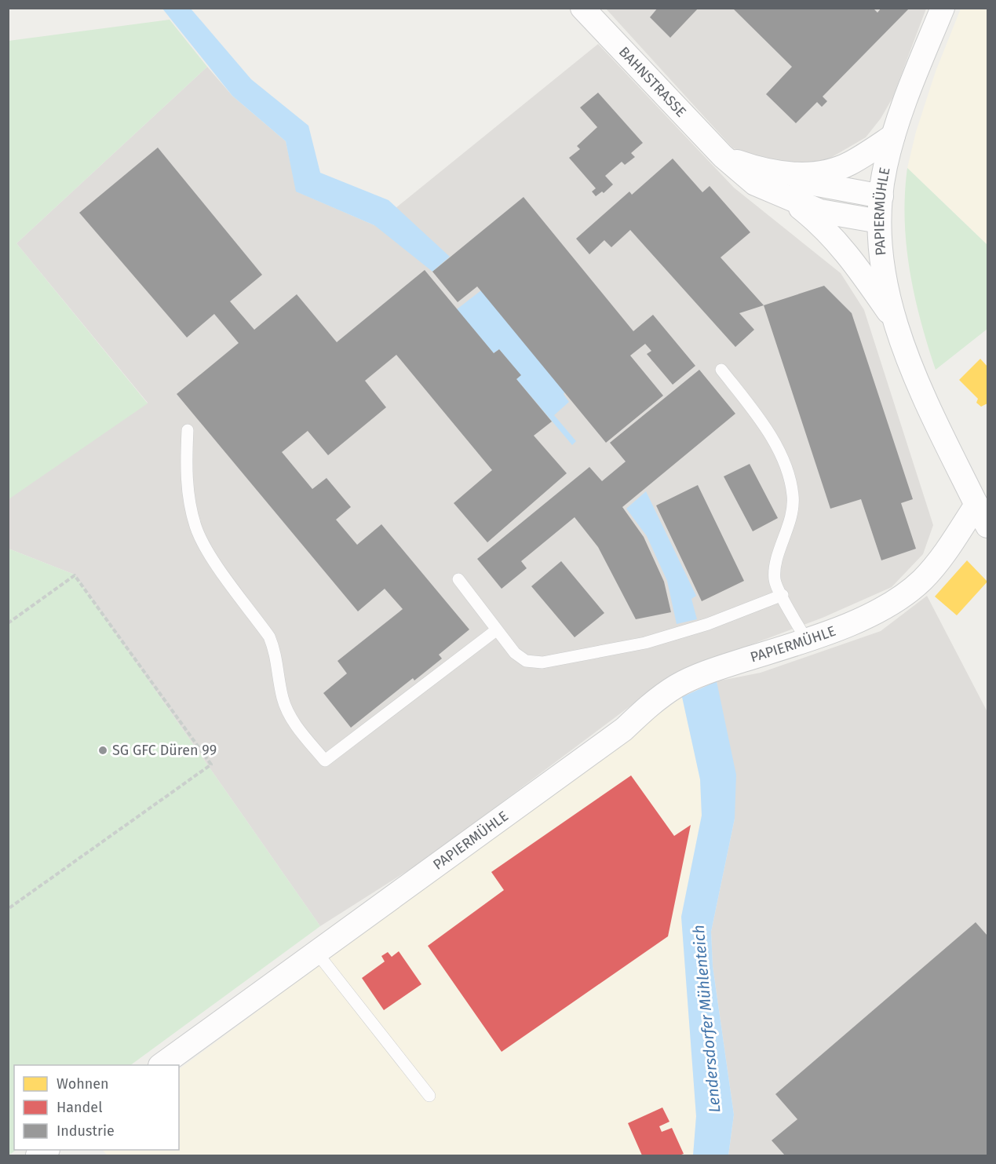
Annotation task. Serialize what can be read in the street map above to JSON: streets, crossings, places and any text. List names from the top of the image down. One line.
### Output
{"streets":{"street":["BAHNSTRASSE","PAPIERMÜHLE"]},"crossings":[["BAHNSTRASSE","PAPIERMÜHLE"]],"water":["Lendersdorfer Mühlenteich"],"places":["SG GFC Düren 99"],"legend":["Wohnen","Handel","Industrie"]}
